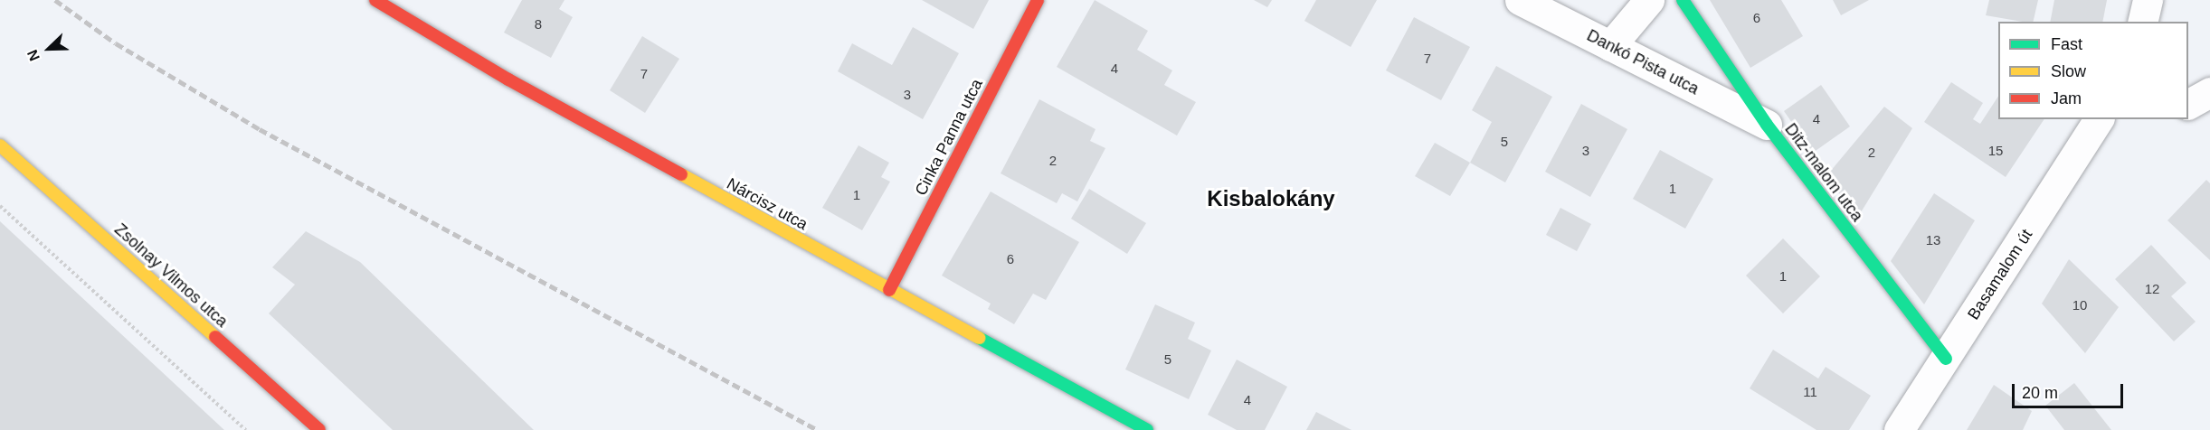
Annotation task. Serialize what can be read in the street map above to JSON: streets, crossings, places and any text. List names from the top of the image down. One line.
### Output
{"streets":{"street":["Dankó Pista utca","Cinka Panna utca","Ditz-malom utca","Nárcisz utca","Basamalom út","Zsolnay Vilmos utca"]},"crossings":[["Dankó Pista utca","Ditz-malom utca"],["Cinka Panna utca","Nárcisz utca"],["Ditz-malom utca","Basamalom út"]],"districts":["Kisbalokány"],"house_numbers":["6","8","7","4","7","3","4","5","3","15","2","2","1","1","13","6","1","12","10","5","11","4"],"legend":["Fast","Slow","Jam"],"scale_bar":"20 m","north":"bottom left"}
